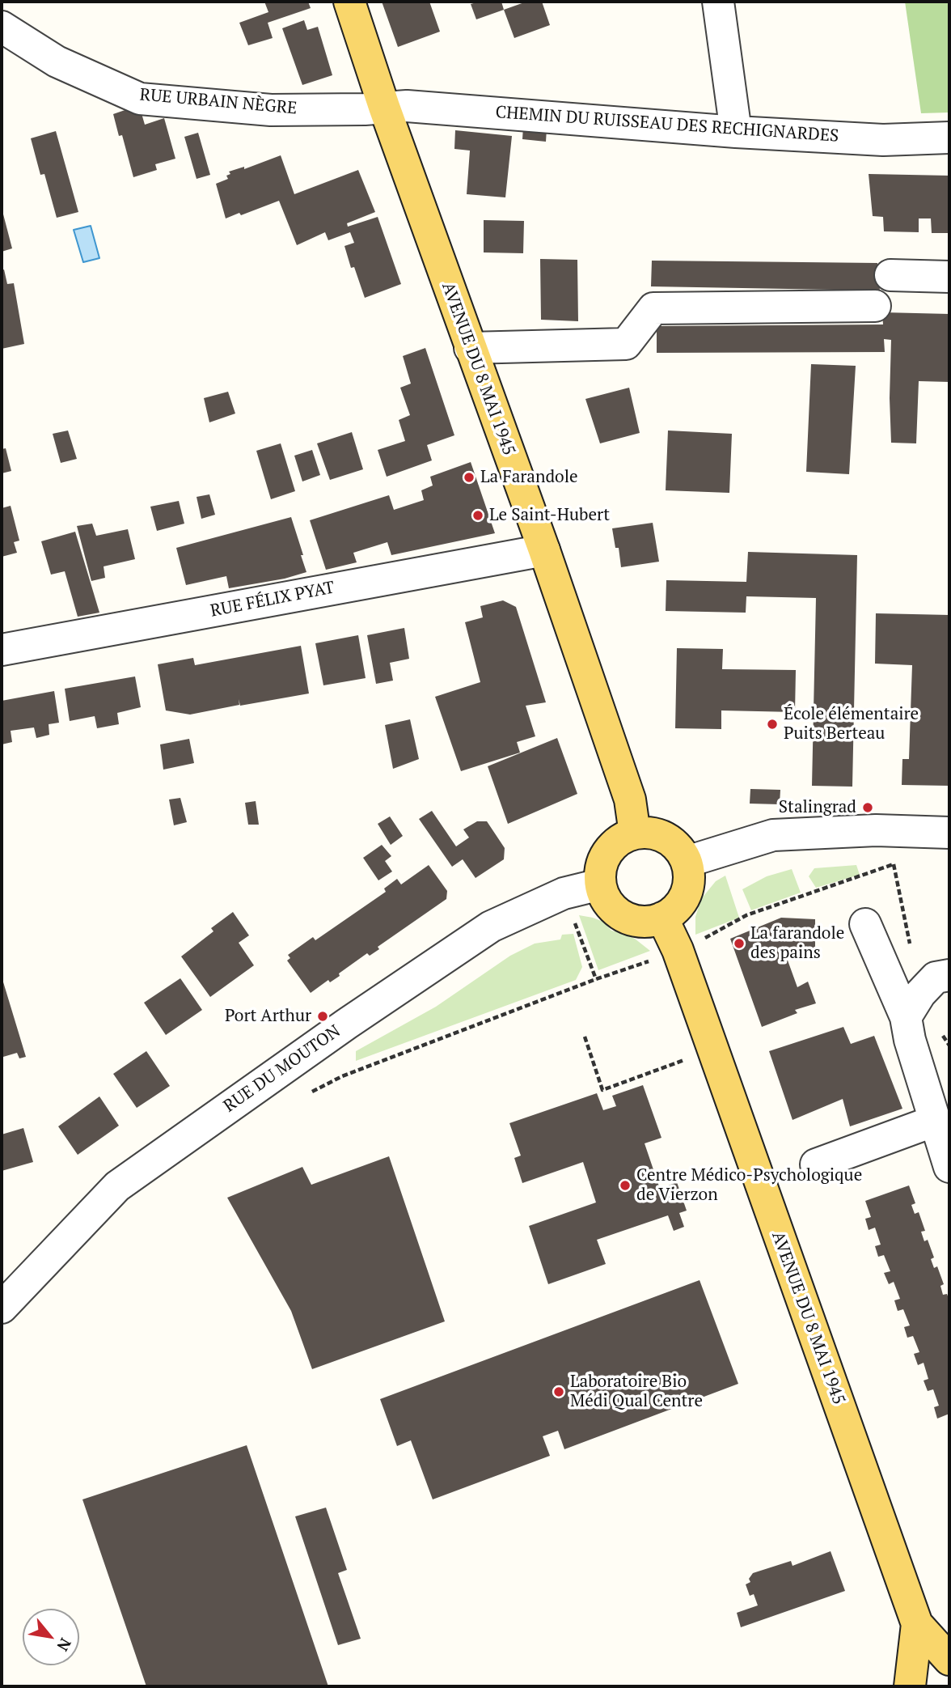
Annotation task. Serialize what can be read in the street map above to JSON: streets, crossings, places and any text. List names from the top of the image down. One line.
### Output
{"streets":{"main road":["AVENUE DU 8 MAI 1945"],"street":["RUE URBAIN NÈGRE","CHEMIN DU RUISSEAU DES RECHIGNARDES","RUE FÉLIX PYAT","RUE DU MOUTON"]},"crossings":[["RUE URBAIN NÈGRE","CHEMIN DU RUISSEAU DES RECHIGNARDES"],["RUE URBAIN NÈGRE","AVENUE DU 8 MAI 1945"],["CHEMIN DU RUISSEAU DES RECHIGNARDES","AVENUE DU 8 MAI 1945"],["AVENUE DU 8 MAI 1945","RUE FÉLIX PYAT"],["AVENUE DU 8 MAI 1945","RUE DU MOUTON"]],"places":["La Farandole","Le Saint-Hubert","École élémentaire Puits Berteau","Stalingrad","La farandole des pains","Port Arthur","Centre Médico-Psychologique de Vierzon","Laboratoire Bio Médi Qual Centre"],"north":"bottom right"}
